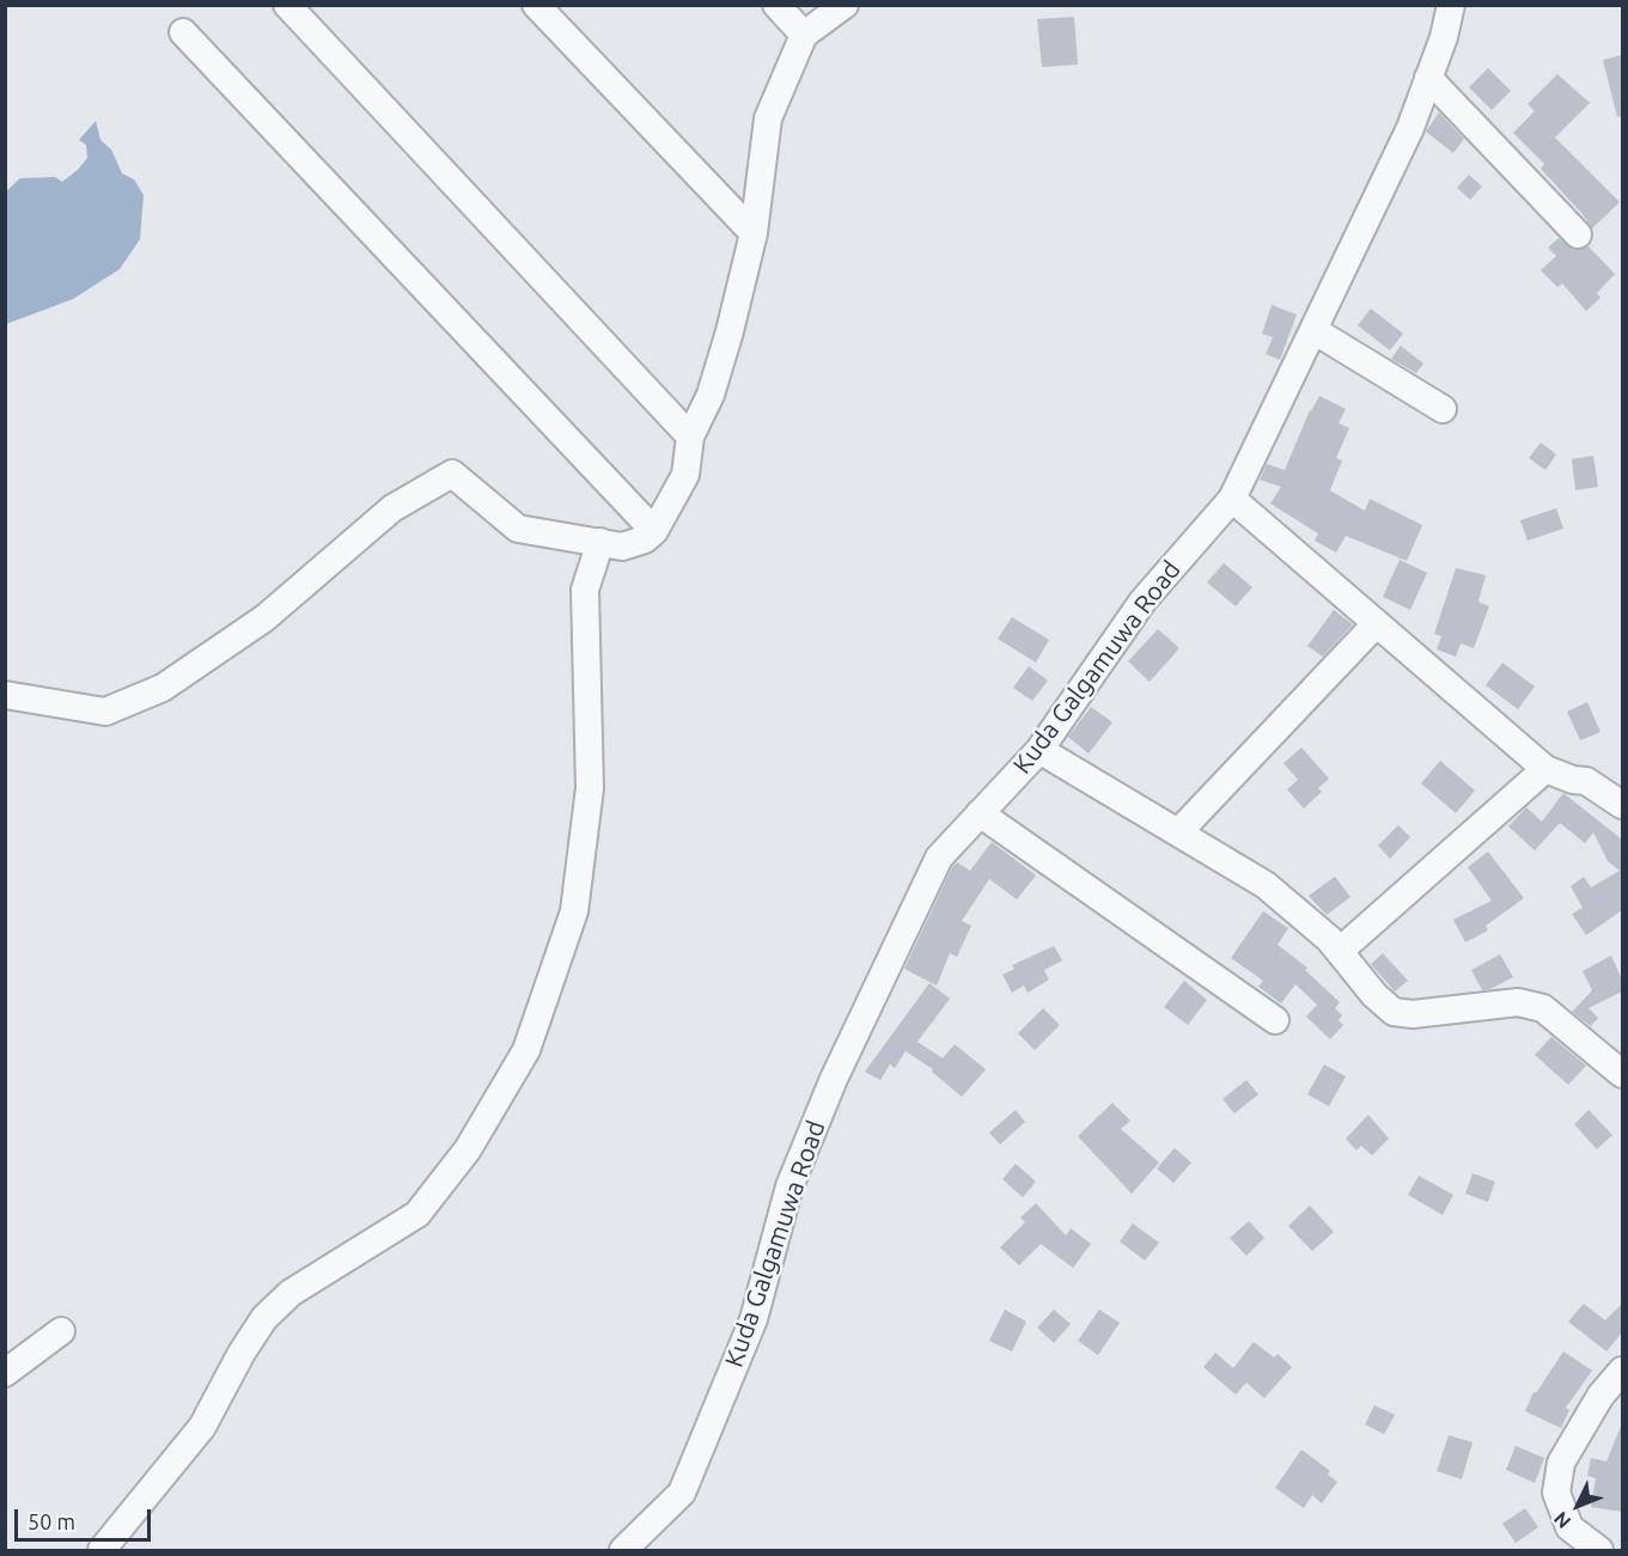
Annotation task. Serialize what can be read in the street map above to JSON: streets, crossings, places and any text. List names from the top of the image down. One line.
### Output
{"streets":{"street":["Kuda Galgamuwa Road"]},"scale_bar":"50 m","north":"bottom left"}
